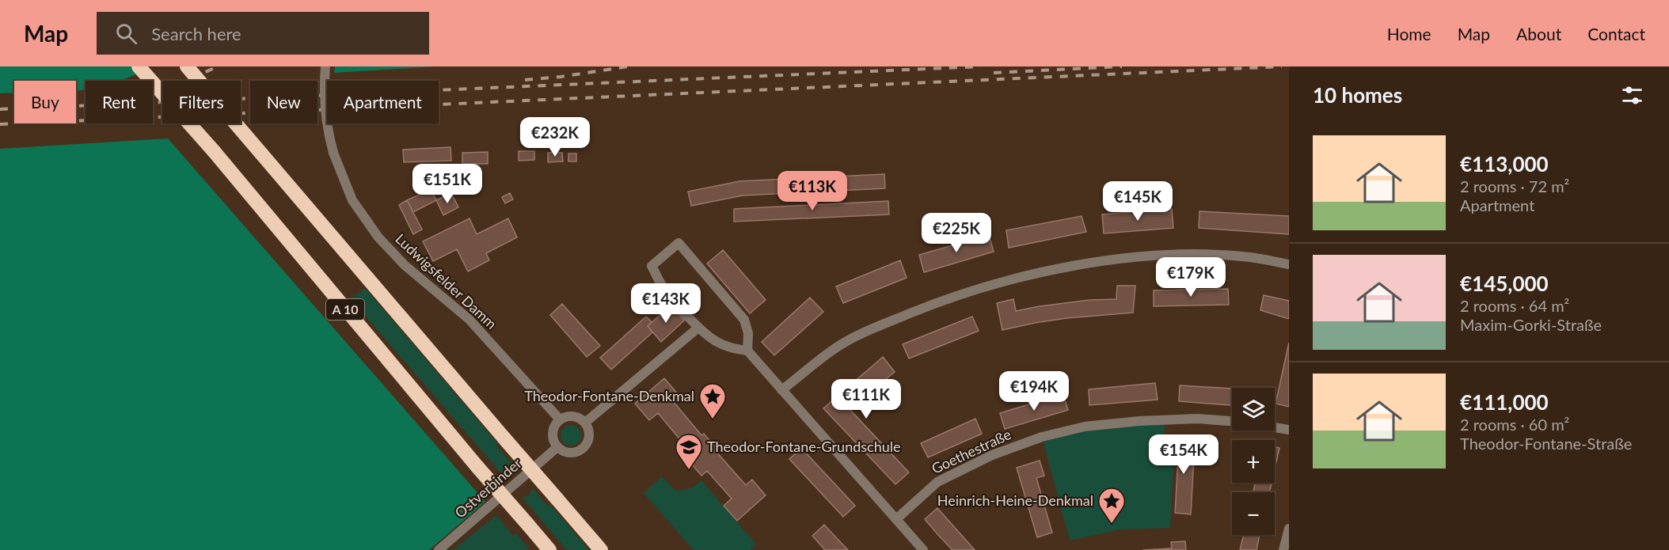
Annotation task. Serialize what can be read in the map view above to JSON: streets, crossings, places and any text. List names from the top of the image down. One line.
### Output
{"streets":{"highway":["A 10"],"street":["Ludwigsfelder Damm","Goethestraße","Ostverbinder"]},"crossings":[["Ludwigsfelder Damm","Ostverbinder"]],"places":{"place":["Theodor-Fontane-Denkmal","Heinrich-Heine-Denkmal"],"school or university":["Theodor-Fontane-Grundschule"]},"page":{"header":"Map","search":"Search here","nav":["Home","Map","About","Contact"],"heading":"10 homes","chip":["Buy","Rent","Filters","New","Apartment"],"price":["€232K","€151K","€113K","€145K","€225K","€179K","€143K","€194K","€111K","€154K"],"list":[{"name":"€113,000","note":"2 rooms · 72 m² · Apartment"},{"name":"€145,000","note":"2 rooms · 64 m² · Maxim-Gorki-Straße"},{"name":"€111,000","note":"2 rooms · 60 m² · Theodor-Fontane-Straße"}],"map_buttons":["+","−"]}}
